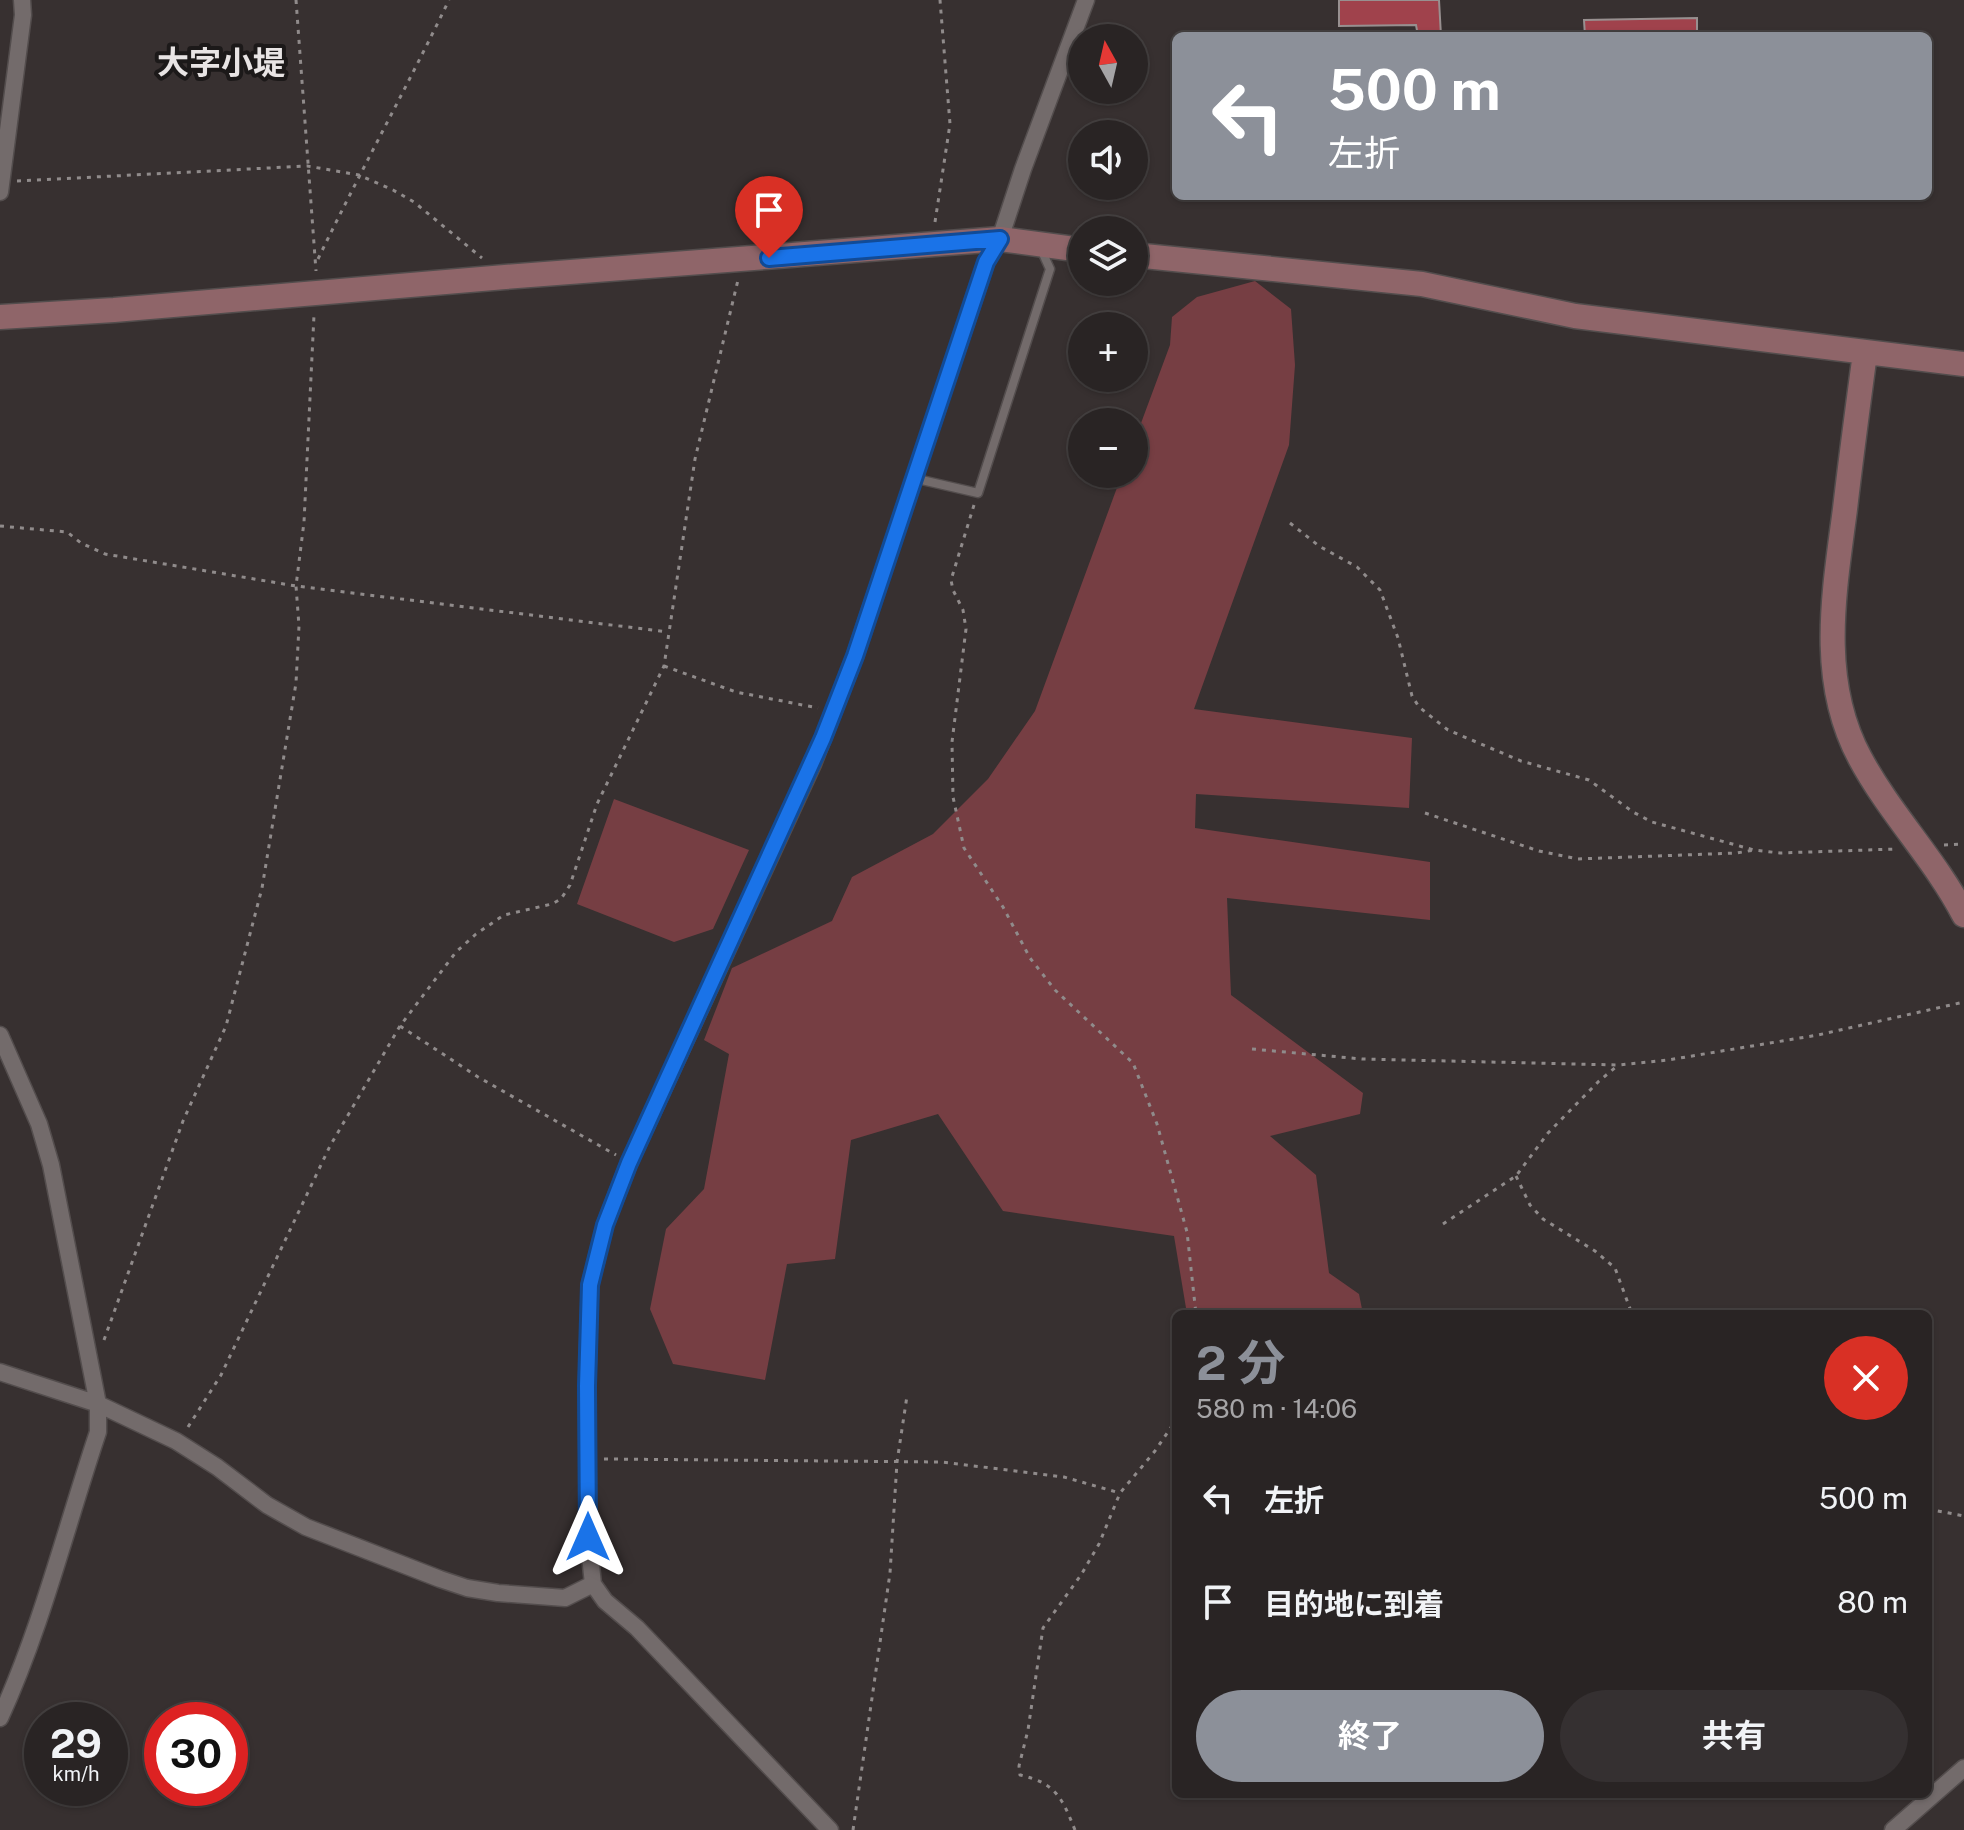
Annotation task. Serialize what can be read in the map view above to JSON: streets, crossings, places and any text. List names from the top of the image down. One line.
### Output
{"districts":["大字小堤"],"north":"top","page":{"map_buttons":["+","−"],"turn":["500 m","左折"],"heading":["2 分","580 m · 14:06"],"list":[{"name":"左折","value":"500 m"},{"name":"目的地に到着","value":"80 m"}],"buttons":["終了","共有"],"speed":"29 km/h","limit":"30"}}
